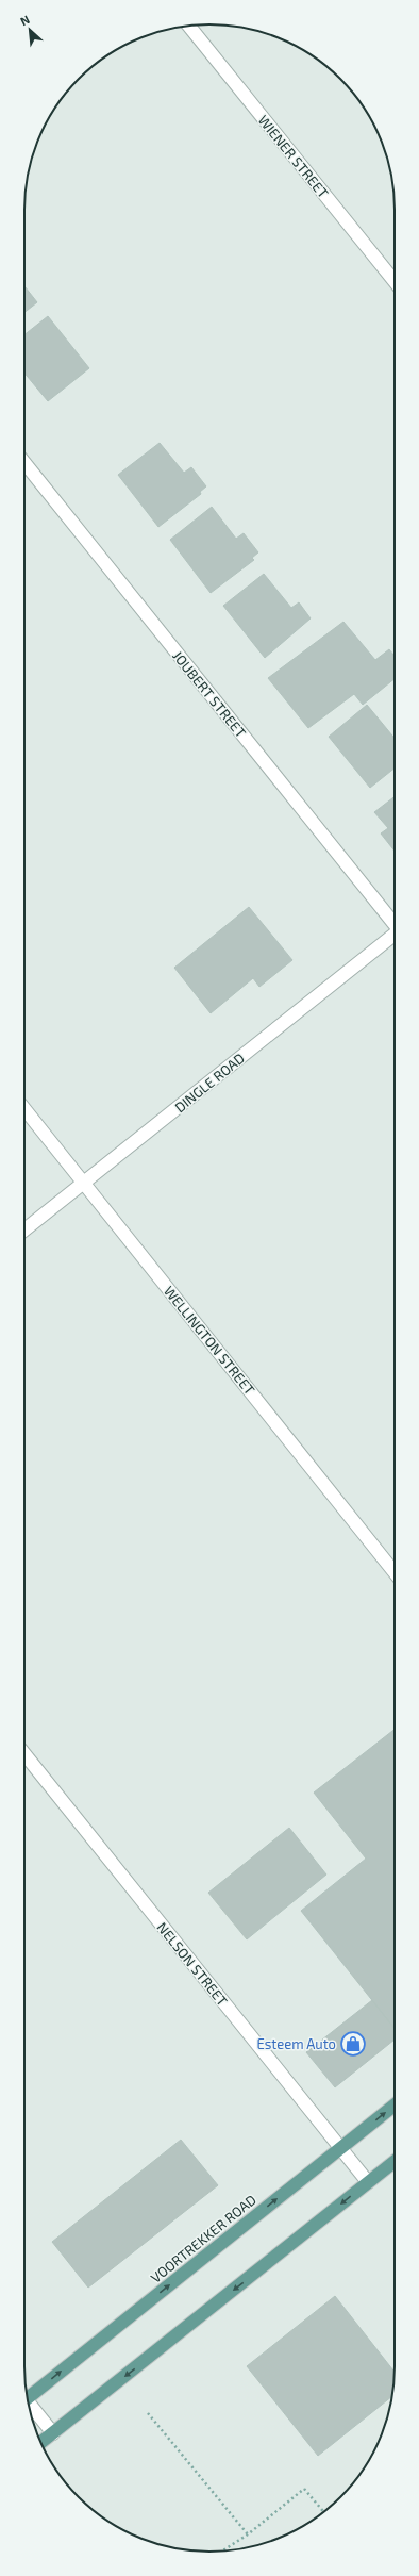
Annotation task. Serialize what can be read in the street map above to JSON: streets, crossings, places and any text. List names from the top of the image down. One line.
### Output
{"streets":{"main road":["VOORTREKKER ROAD"],"street":["WIENER STREET","JOUBERT STREET","DINGLE ROAD","WELLINGTON STREET","NELSON STREET"]},"crossings":[["DINGLE ROAD","WELLINGTON STREET"],["NELSON STREET","VOORTREKKER ROAD"]],"places":{"shop":["Esteem Auto"]},"north":"top left"}
